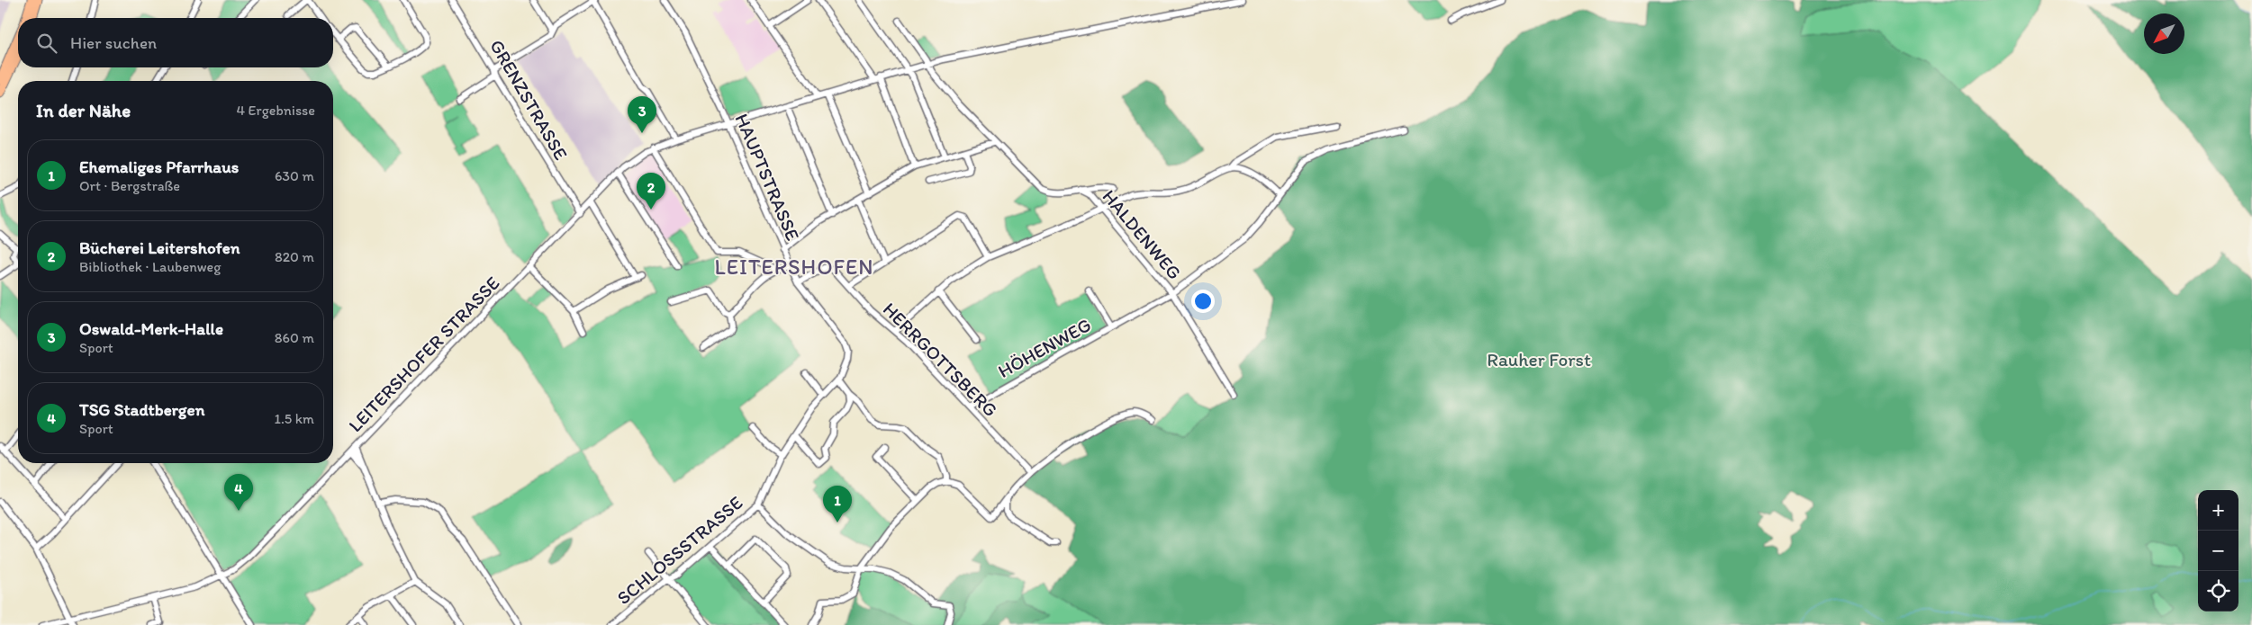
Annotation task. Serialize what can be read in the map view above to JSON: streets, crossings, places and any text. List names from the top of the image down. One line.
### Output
{"streets":{"street":["GRENZSTRASSE","HAUPTSTRASSE","HALDENWEG","HÖHENWEG","LEITERSHOFER STRASSE","HERRGOTTSBERG","SCHLOSSSTRASSE"]},"crossings":[["GRENZSTRASSE","LEITERSHOFER STRASSE"],["HAUPTSTRASSE","LEITERSHOFER STRASSE"],["HAUPTSTRASSE","HERRGOTTSBERG"],["HAUPTSTRASSE","SCHLOSSSTRASSE"],["HALDENWEG","HÖHENWEG"],["HÖHENWEG","HERRGOTTSBERG"]],"districts":["LEITERSHOFEN"],"parks":["Rauher Forst"],"north":"bottom left","page":{"search":"Hier suchen","heading":["In der Nähe","4 Ergebnisse"],"pins":["3","2","4","1"],"list":[{"mark":"1","name":"Ehemaliges Pfarrhaus","note":"Ort · Bergstraße","value":"630 m"},{"mark":"2","name":"Bücherei Leitershofen","note":"Bibliothek · Laubenweg","value":"820 m"},{"mark":"3","name":"Oswald-Merk-Halle","note":"Sport","value":"860 m"},{"mark":"4","name":"TSG Stadtbergen","note":"Sport","value":"1.5 km"}],"map_buttons":["+","−"]}}
